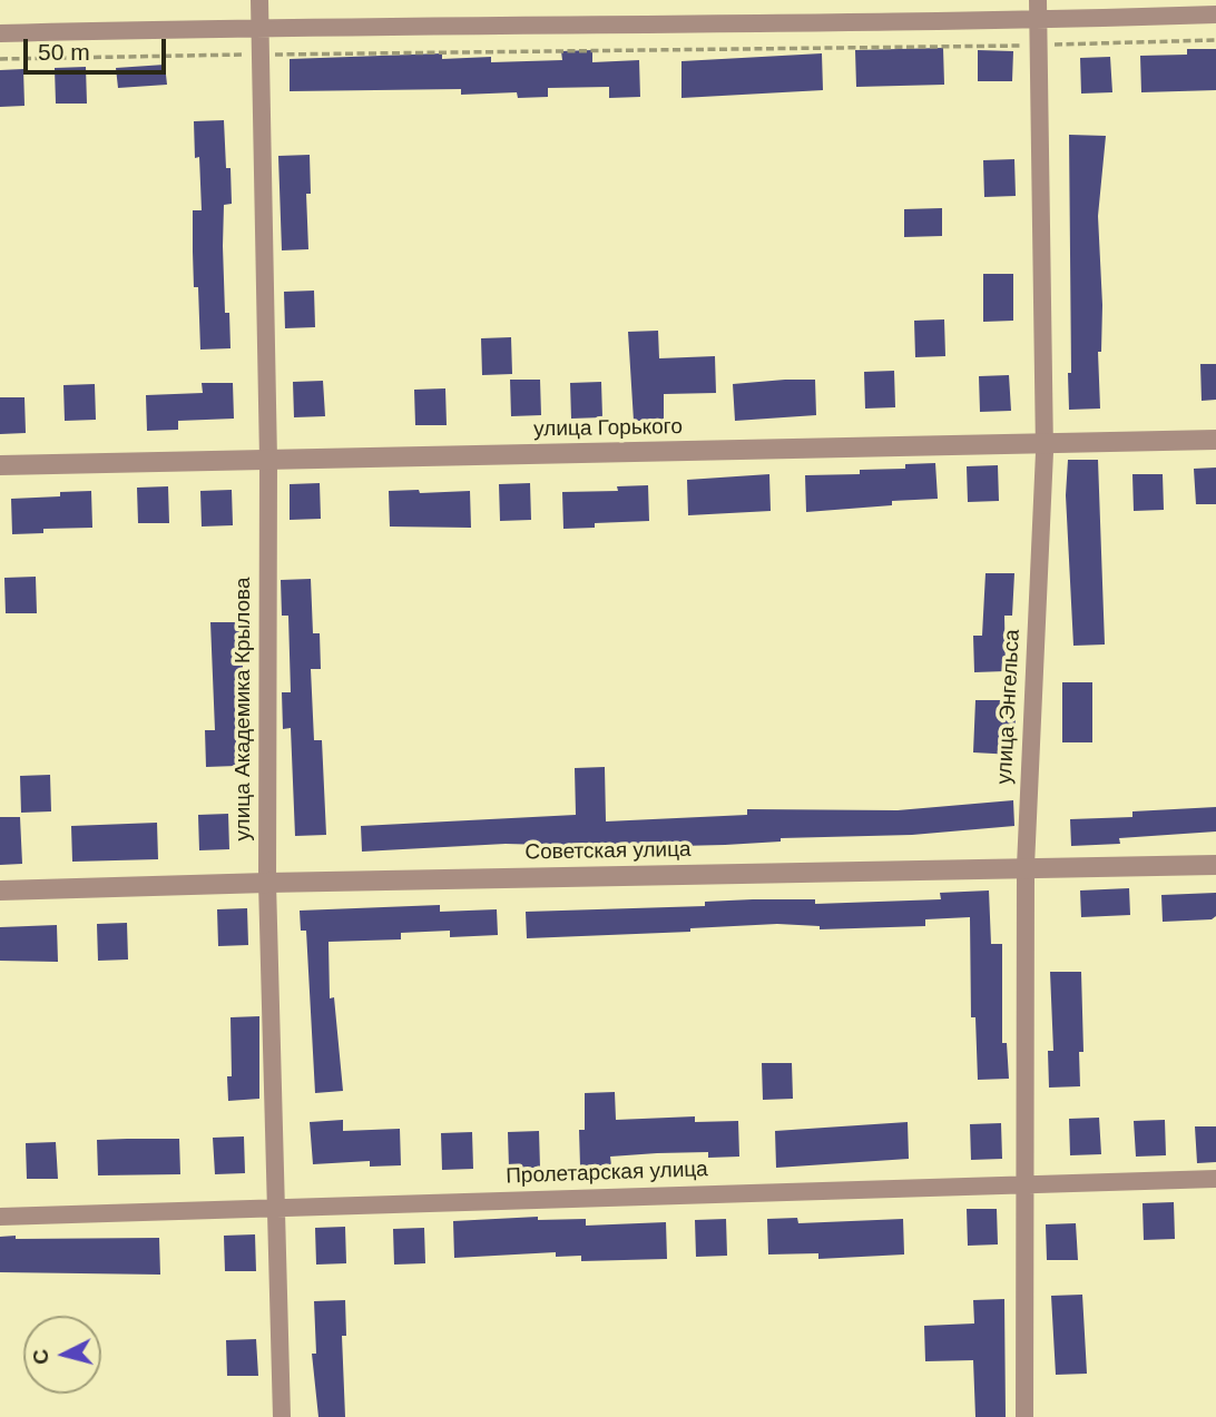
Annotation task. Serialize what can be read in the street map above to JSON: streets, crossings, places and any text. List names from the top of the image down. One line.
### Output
{"streets":{"street":["улица Горького","улица Энгельса","улица Академика Крылова","Советская улица","Пролетарская улица"]},"crossings":[["улица Горького","улица Энгельса"],["улица Горького","улица Академика Крылова"],["улица Энгельса","Советская улица"],["улица Энгельса","Пролетарская улица"],["улица Академика Крылова","Советская улица"],["улица Академика Крылова","Пролетарская улица"]],"scale_bar":"50 m","north":"left"}
